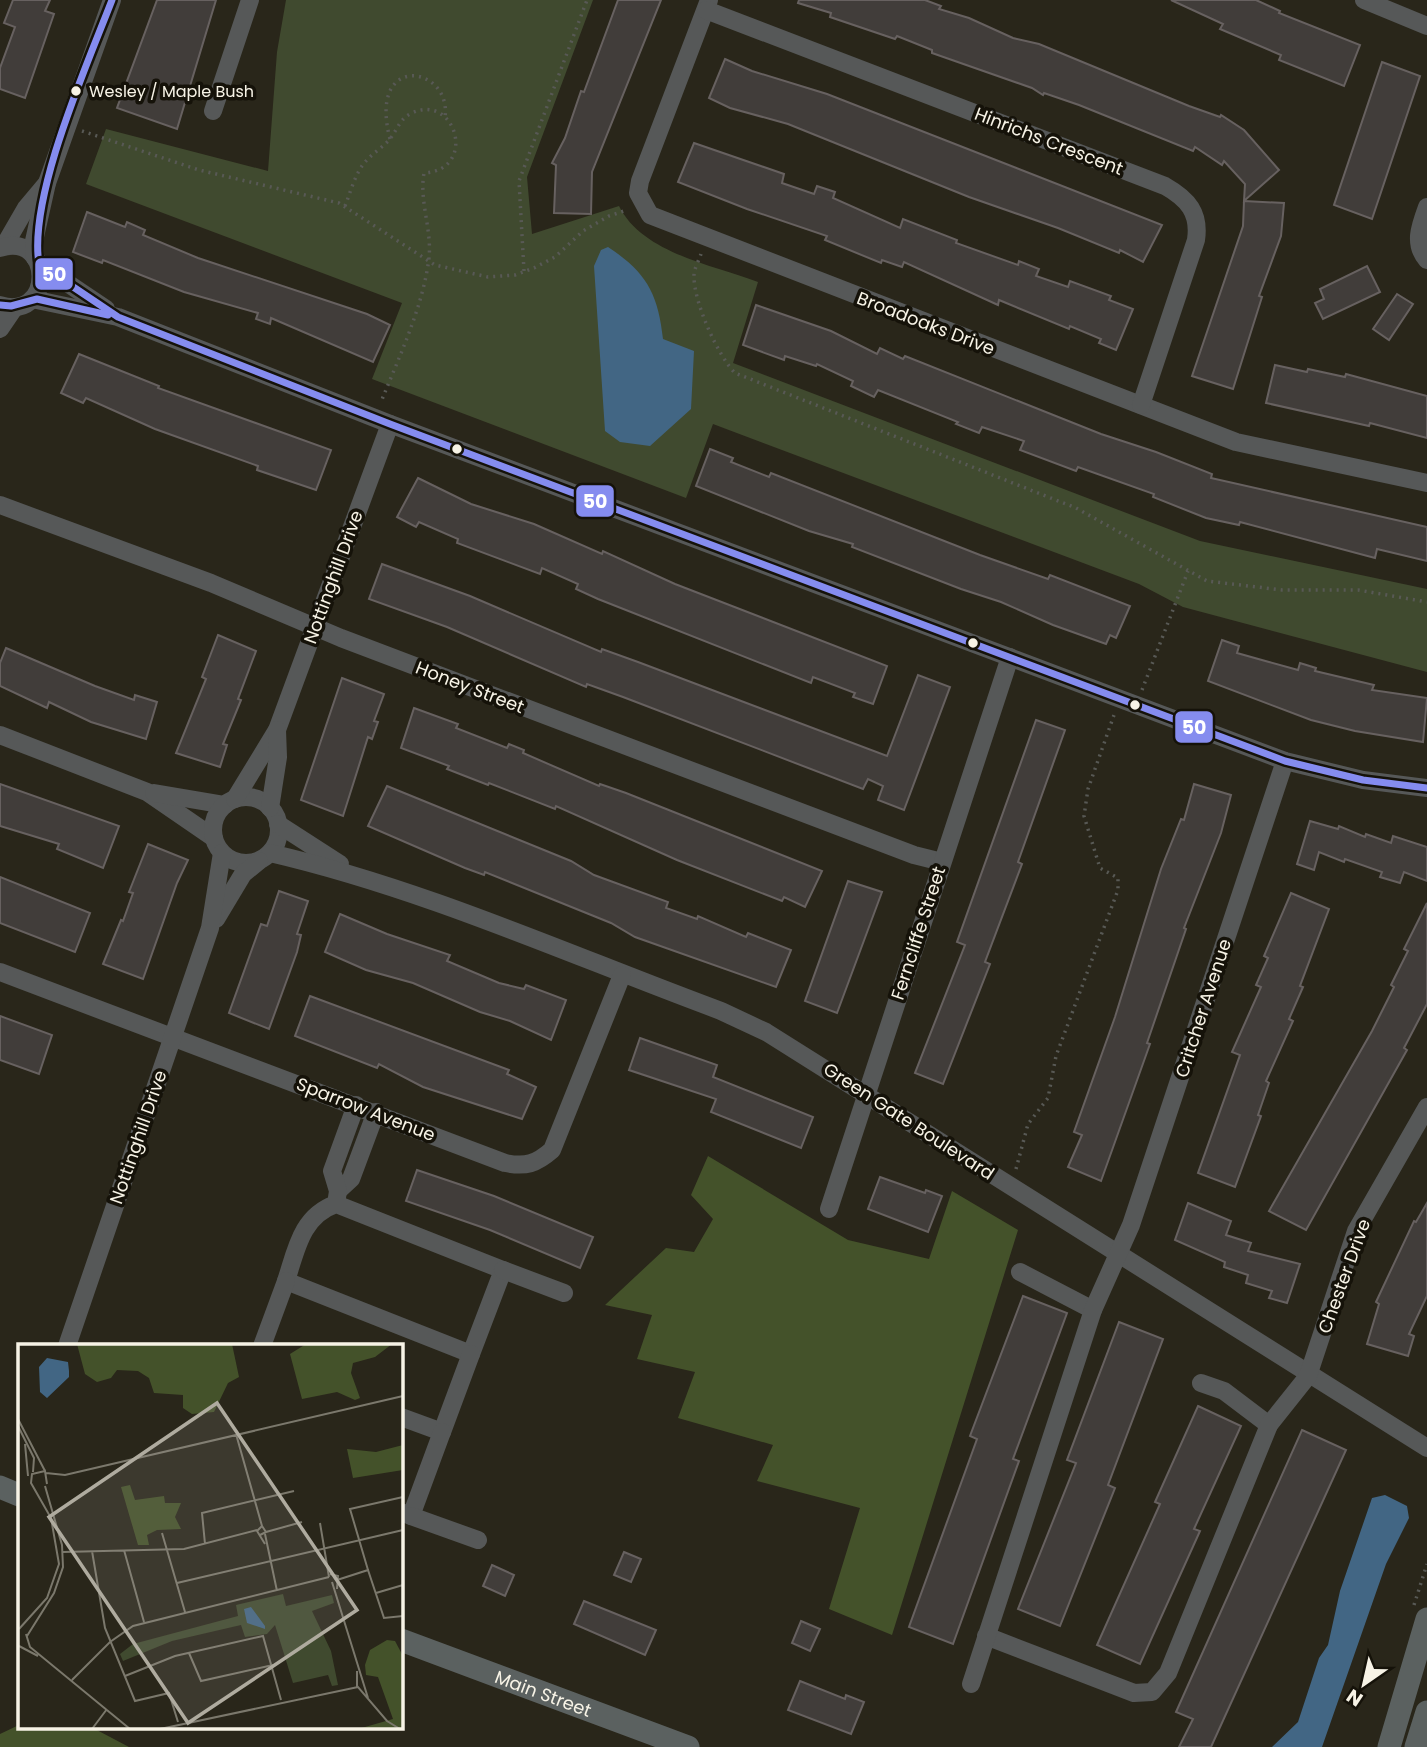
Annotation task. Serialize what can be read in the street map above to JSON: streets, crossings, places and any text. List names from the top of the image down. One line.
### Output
{"streets":{"main road":["Main Street"],"street":["Hinrichs Crescent","Broadoaks Drive","Nottinghill Drive","Honey Street","Ferncliffe Street","Critcher Avenue","Sparrow Avenue","Green Gate Boulevard","Chester Drive"]},"crossings":[["Hinrichs Crescent","Broadoaks Drive"],["Nottinghill Drive","Honey Street"],["Nottinghill Drive","Sparrow Avenue"],["Nottinghill Drive","Green Gate Boulevard"],["Honey Street","Ferncliffe Street"],["Ferncliffe Street","Green Gate Boulevard"],["Critcher Avenue","Green Gate Boulevard"],["Sparrow Avenue","Green Gate Boulevard"],["Green Gate Boulevard","Chester Drive"]],"places":["Wesley / Maple Bush"],"lines":["transit line 50"],"north":"bottom left"}
